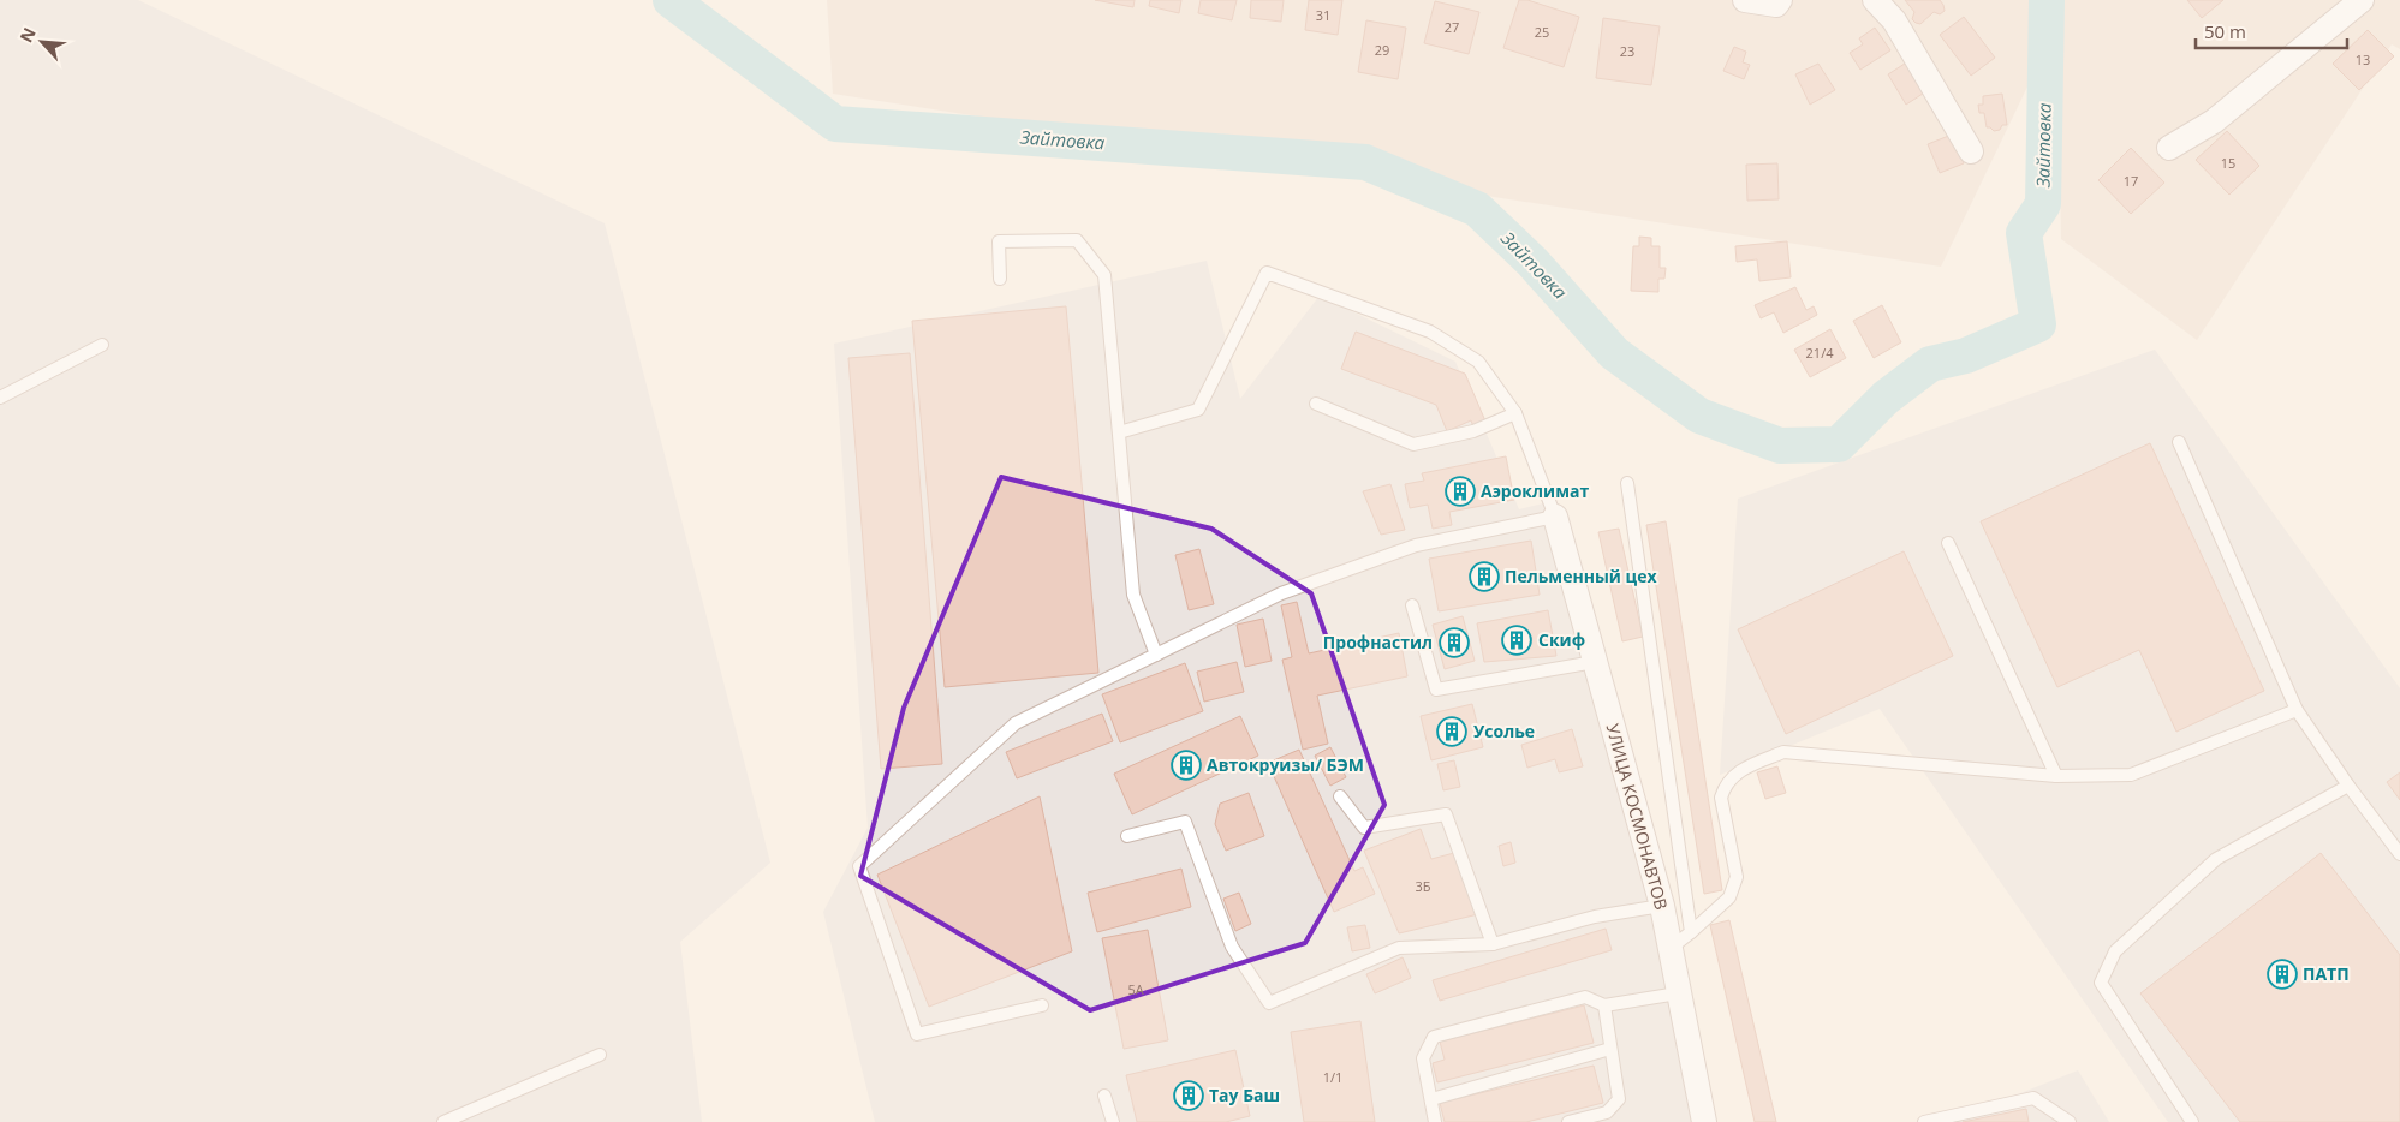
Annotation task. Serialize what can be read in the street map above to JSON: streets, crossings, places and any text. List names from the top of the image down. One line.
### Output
{"streets":{"street":["УЛИЦА КОСМОНАВТОВ"]},"water":["Зайтовка"],"places":{"building":["Аэроклимат","Пельменный цех","Скиф","Профнастил","Усолье","Автокруизы/ БЭМ","ПАТП","Тау Баш"]},"house_numbers":["31","27","25","29","23","13","15","17","21/4","3Б","5А","1/1"],"scale_bar":"50 m","north":"top left"}
